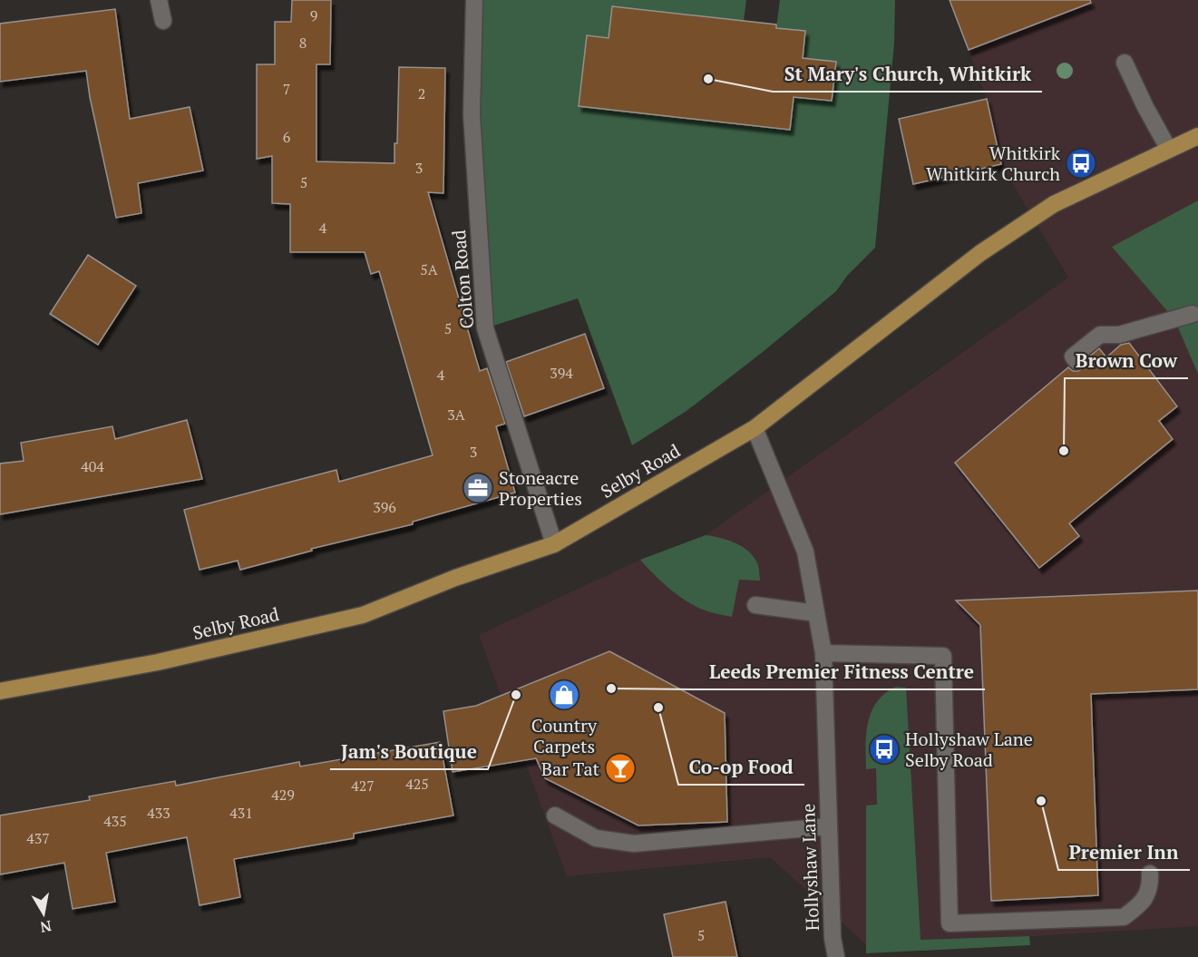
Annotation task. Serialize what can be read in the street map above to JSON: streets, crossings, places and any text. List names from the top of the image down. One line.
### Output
{"streets":{"main road":["Selby Road"],"street":["Colton Road","Hollyshaw Lane"]},"crossings":[["Colton Road","Selby Road"],["Selby Road","Hollyshaw Lane"]],"places":{"other":["St Mary's Church, Whitkirk","Brown Cow","Leeds Premier Fitness Centre","Jam's Boutique","Co-op Food","Premier Inn"],"bus stop":["Whitkirk Whitkirk Church","Hollyshaw Lane Selby Road"],"office":["Stoneacre Properties"],"shop":["Country Carpets"],"bar":["Bar Tat"]},"house_numbers":["9","8","7","2","6","3","5","4","5A","5","394","4","3A","3","404","396","425","427","429","433","431","435","437","5"],"north":"bottom"}
